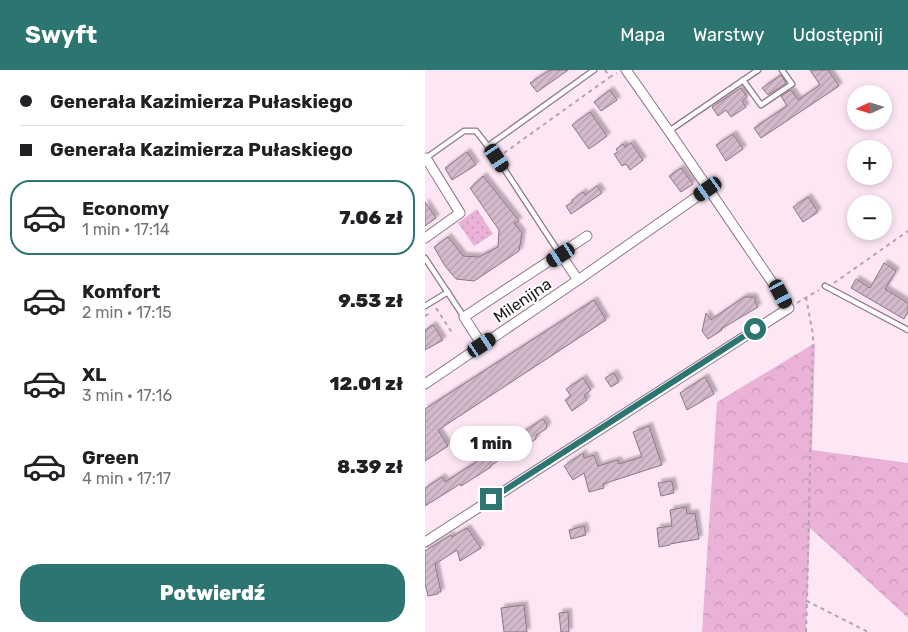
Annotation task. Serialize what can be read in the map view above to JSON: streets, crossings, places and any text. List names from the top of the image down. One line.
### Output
{"streets":{"street":["Milenijna"]},"north":"left","page":{"header":"Swyft","nav":["Mapa","Warstwy","Udostępnij"],"banner":["Generała Kazimierza Pułaskiego","Generała Kazimierza Pułaskiego"],"map_buttons":["+","−"],"list":[{"name":"Economy","note":"1 min · 17:14","value":"7.06 zł"},{"name":"Komfort","note":"2 min · 17:15","value":"9.53 zł"},{"name":"XL","note":"3 min · 17:16","value":"12.01 zł"},{"name":"Green","note":"4 min · 17:17","value":"8.39 zł"}],"bubble":"1 min","buttons":"Potwierdź"}}
